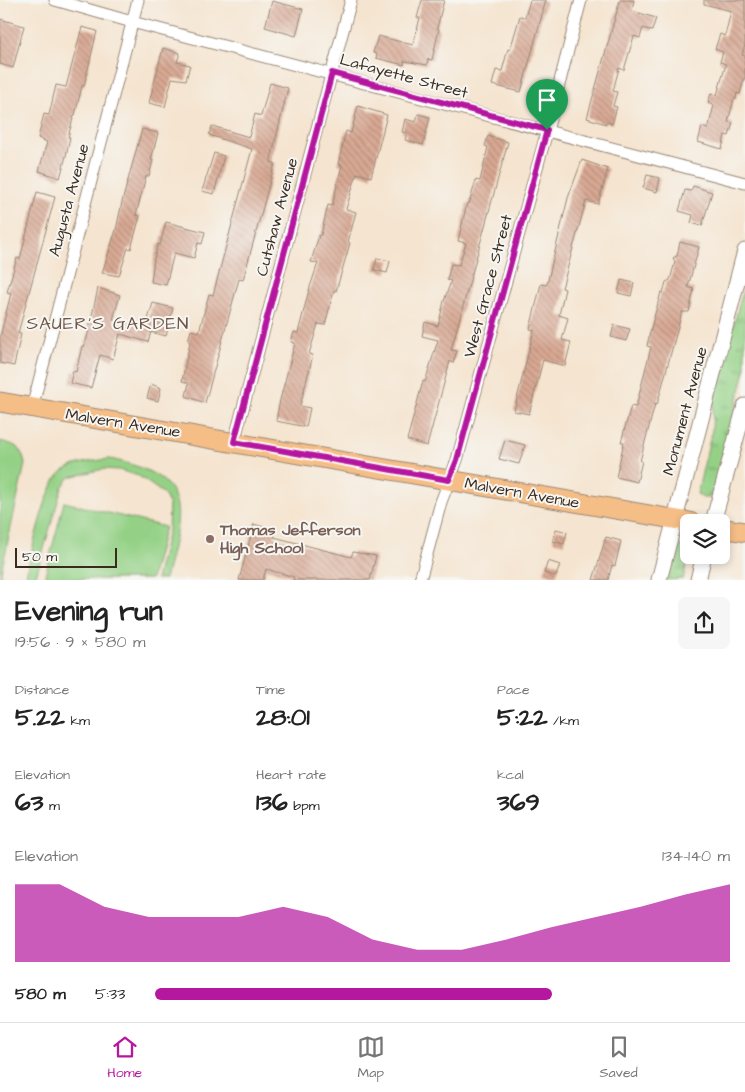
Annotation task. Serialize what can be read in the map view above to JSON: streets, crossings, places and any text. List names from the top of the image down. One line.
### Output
{"streets":{"main road":["Malvern Avenue"],"street":["Lafayette Street","Augusta Avenue","Cutshaw Avenue","West Grace Street","Monument Avenue"]},"crossings":[["Lafayette Street","Augusta Avenue"],["Lafayette Street","Cutshaw Avenue"],["Lafayette Street","West Grace Street"],["Augusta Avenue","Malvern Avenue"],["Cutshaw Avenue","Malvern Avenue"],["West Grace Street","Malvern Avenue"]],"districts":["SAUER'S GARDEN"],"places":["Thomas Jefferson High School"],"scale_bar":"50 m","page":{"scale":"50 m","heading":["Evening run","19:56 · 9 × 580 m"],"stats":[["Distance","5.22 km"],["Time","28:01"],["Pace","5:22 /km"],["Elevation","63 m"],["Heart rate","136 bpm"],["kcal","369"]],"chart":["Elevation","134–140 m"],"list":[{"name":"580 m","note":"5:33"}],"tabs":["Home","Map","Saved"]}}
